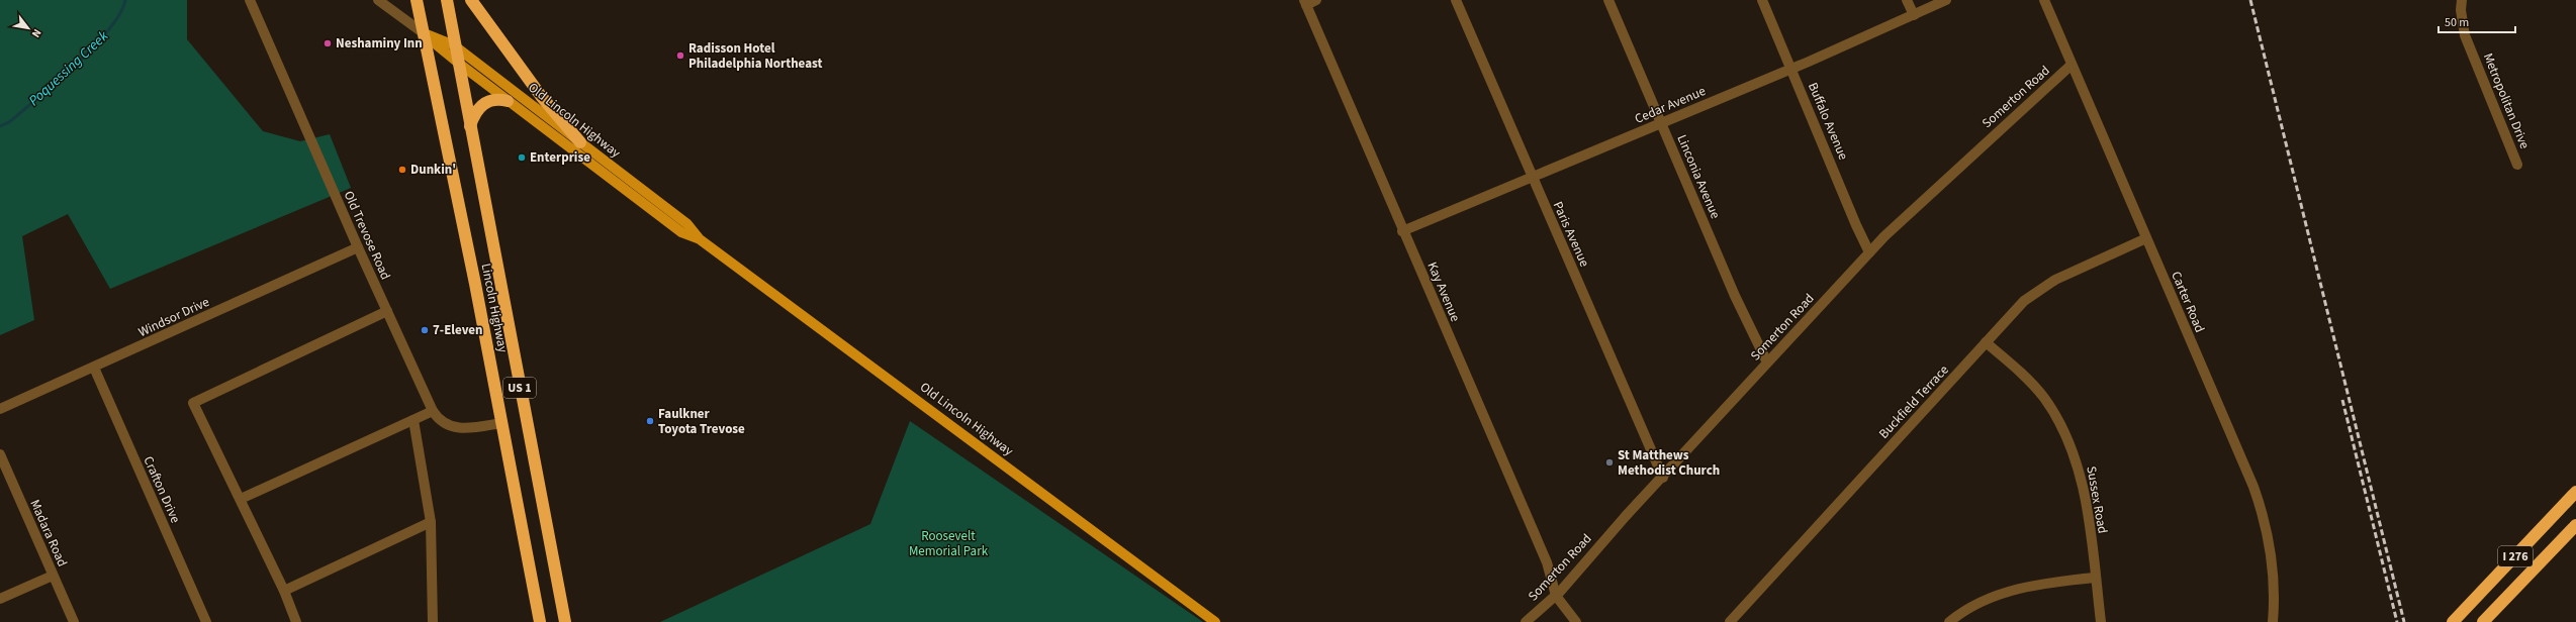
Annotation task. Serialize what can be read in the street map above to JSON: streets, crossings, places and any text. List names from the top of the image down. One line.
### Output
{"streets":{"highway":["Lincoln Highway","US 1","I 276"],"main road":["Old Lincoln Highway"],"street":["Somerton Road","Metropolitan Drive","Cedar Avenue","Buffalo Avenue","Linconia Avenue","Paris Avenue","Old Trevose Road","Kay Avenue","Carter Road","Windsor Drive","Buckfield Terrace","Crafton Drive","Sussex Road","Madara Road"]},"crossings":[["Somerton Road","Buffalo Avenue"],["Somerton Road","Linconia Avenue"],["Somerton Road","Paris Avenue"],["Somerton Road","Kay Avenue"],["Somerton Road","Carter Road"],["Cedar Avenue","Buffalo Avenue"],["Cedar Avenue","Linconia Avenue"],["Cedar Avenue","Paris Avenue"],["Cedar Avenue","Kay Avenue"],["Old Lincoln Highway","Lincoln Highway"],["Old Trevose Road","Lincoln Highway"],["Old Trevose Road","Windsor Drive"],["Carter Road","Buckfield Terrace"],["Windsor Drive","Crafton Drive"],["Buckfield Terrace","Sussex Road"]],"water":["Poquessing Creek"],"parks":["Roosevelt Memorial Park"],"places":["Neshaminy Inn","Radisson Hotel Philadelphia Northeast","Enterprise","Dunkin'","7-Eleven","Faulkner Toyota Trevose","St Matthews Methodist Church"],"scale_bar":"50 m","north":"bottom right"}
